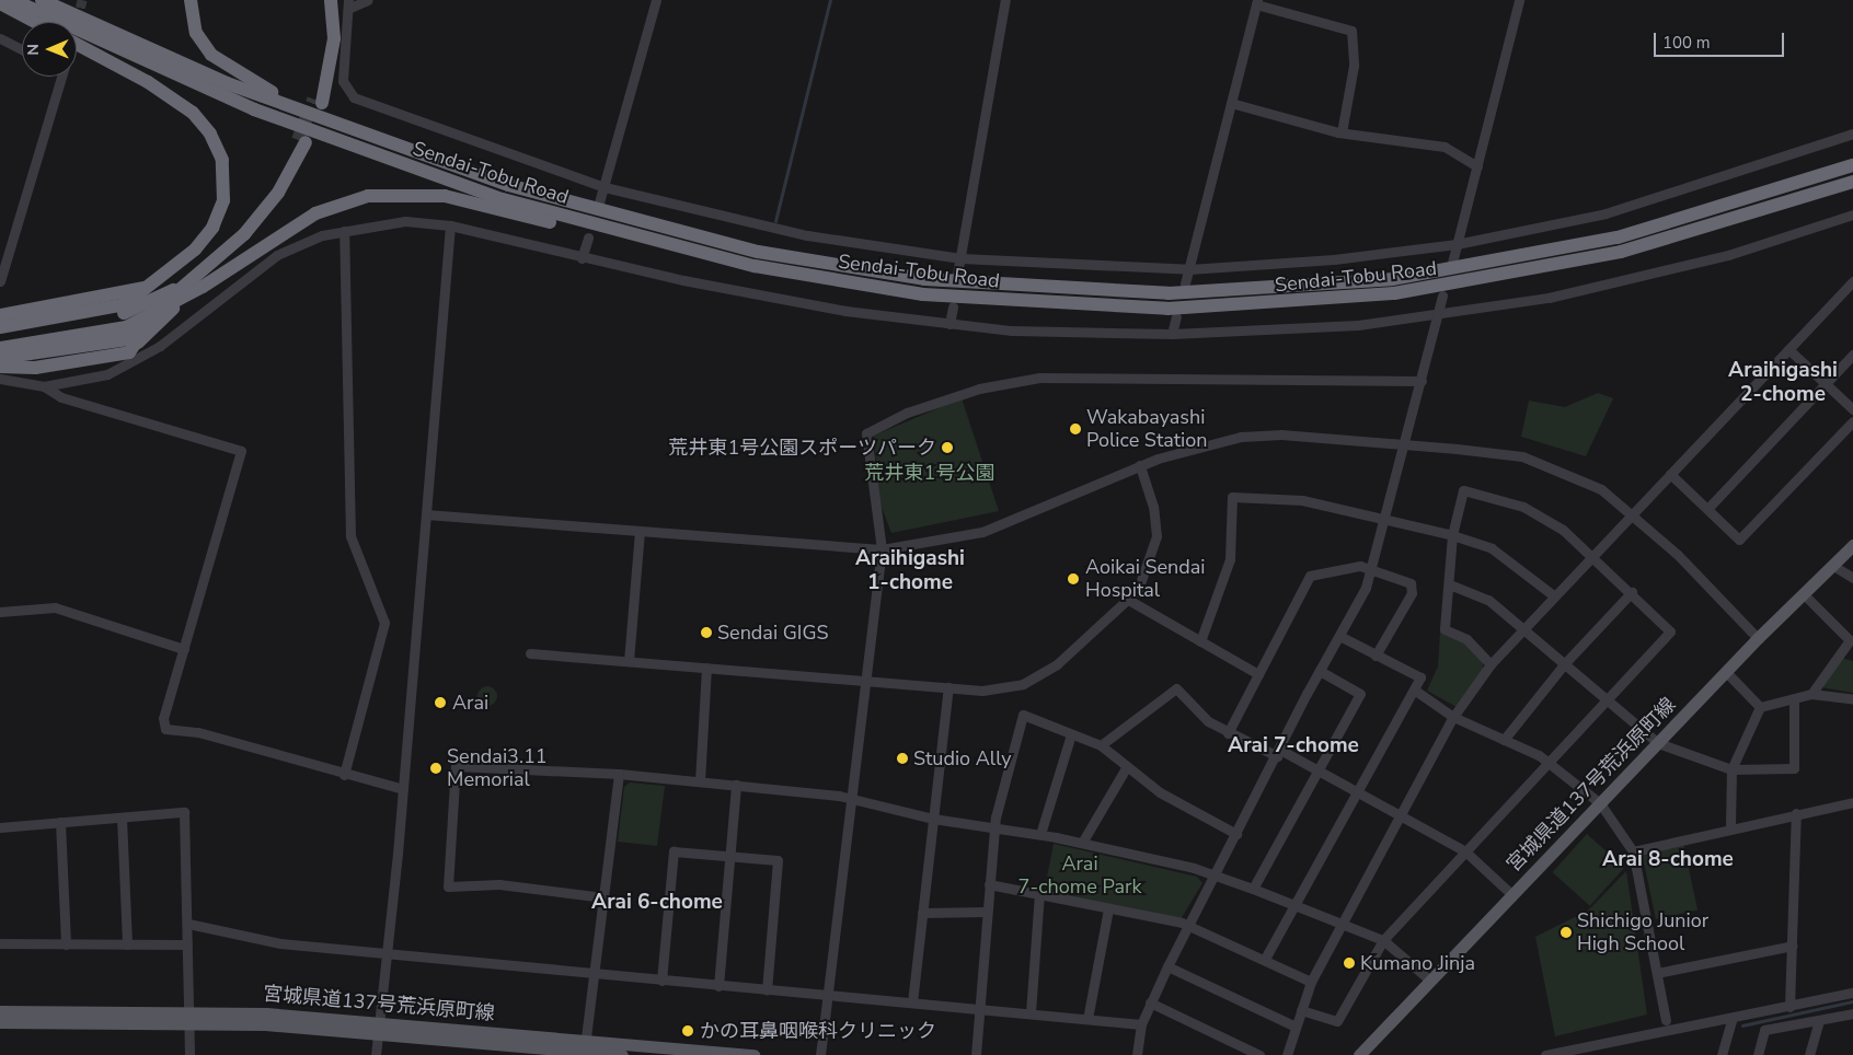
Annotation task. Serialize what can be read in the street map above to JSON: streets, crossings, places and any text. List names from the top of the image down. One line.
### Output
{"streets":{"highway":["Sendai-Tobu Road"],"main road":["宮城県道137号荒浜原町線"]},"districts":["Araihigashi 2-chome","Araihigashi 1-chome","Arai 7-chome","Arai 8-chome","Arai 6-chome"],"parks":["荒井東1号公園","Arai 7-chome Park"],"places":["Wakabayashi Police Station","荒井東1号公園スポーツパーク","Aoikai Sendai Hospital","Sendai GIGS","Arai","Studio Ally","Sendai3.11 Memorial","Shichigo Junior High School","Kumano Jinja","かの耳鼻咽喉科クリニック"],"scale_bar":"100 m","north":"left"}
